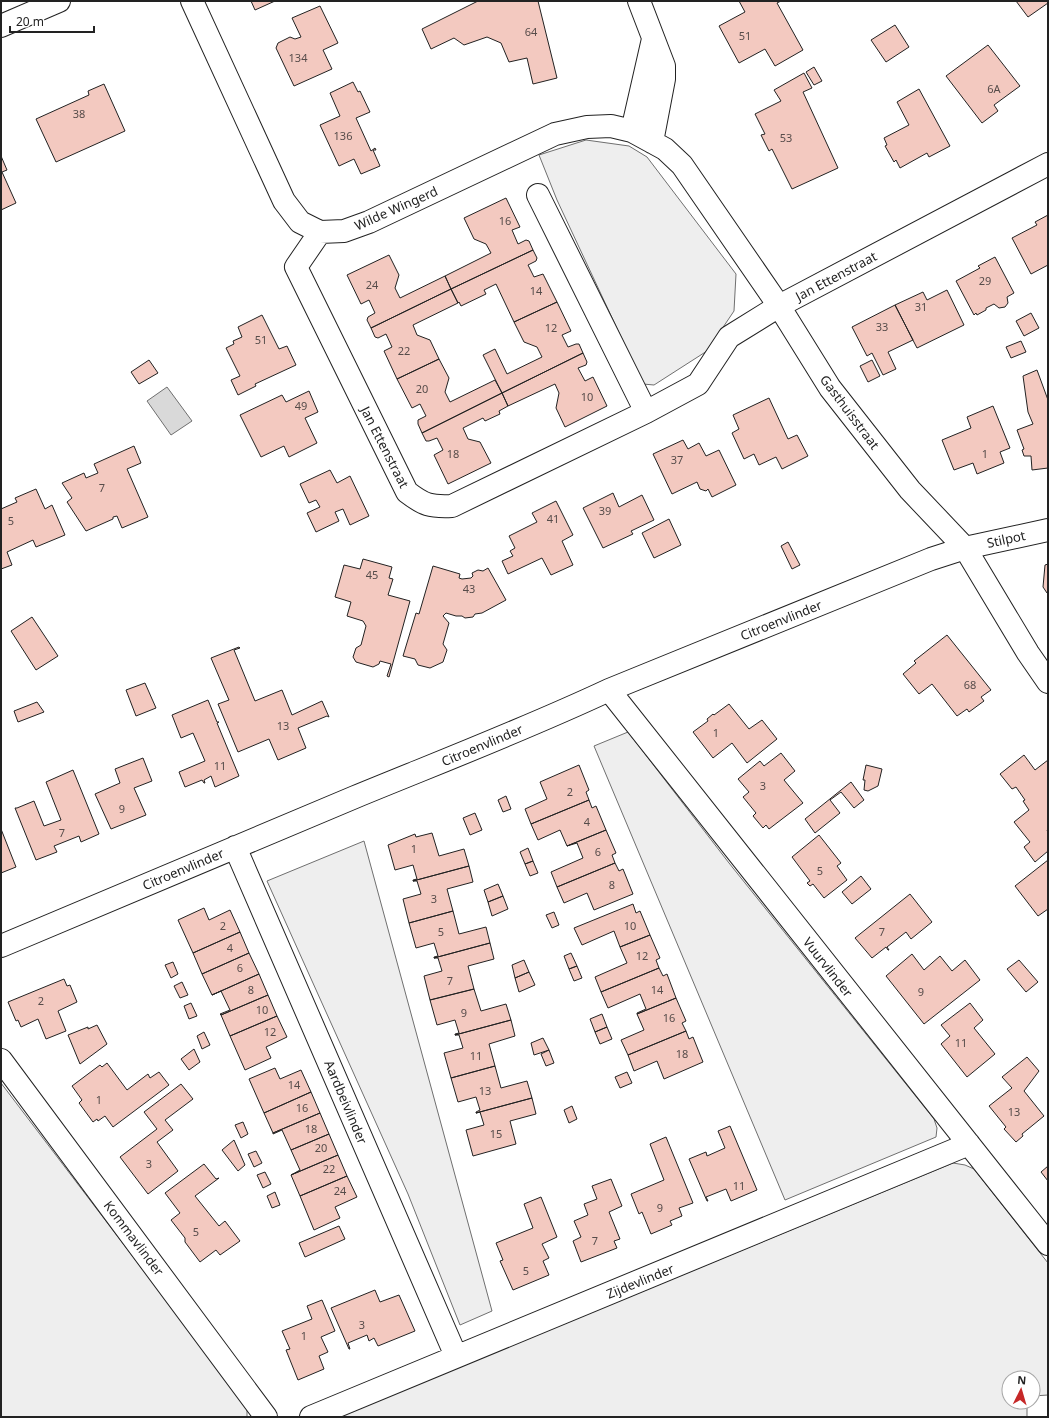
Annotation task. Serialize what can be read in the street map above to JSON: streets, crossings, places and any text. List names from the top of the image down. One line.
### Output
{"streets":{"street":["Wilde Wingerd","Jan Ettenstraat","Gasthuisstraat","Stilpot","Citroenvlinder","Vuurvlinder","Aardbeivlinder","Kommavlinder","Zijdevlinder"]},"crossings":[["Wilde Wingerd","Jan Ettenstraat"],["Wilde Wingerd","Gasthuisstraat"],["Jan Ettenstraat","Gasthuisstraat"],["Gasthuisstraat","Stilpot"],["Gasthuisstraat","Citroenvlinder"],["Stilpot","Citroenvlinder"],["Citroenvlinder","Vuurvlinder"],["Citroenvlinder","Aardbeivlinder"],["Vuurvlinder","Zijdevlinder"],["Aardbeivlinder","Zijdevlinder"]],"house_numbers":["64","51","134","6A","38","136","53","16","29","24","14","31","33","12","51","22","20","10","49","18","1","37","7","39","41","5","45","43","68","13","1","11","3","2","9","4","7","1","6","5","8","3","2","10","5","7","4","12","6","7","8","14","9","2","10","9","16","12","11","18","11","14","13","1","16","13","18","15","20","3","22","11","24","9","5","7","5","3","1"],"scale_bar":"20 m","north":"top"}
